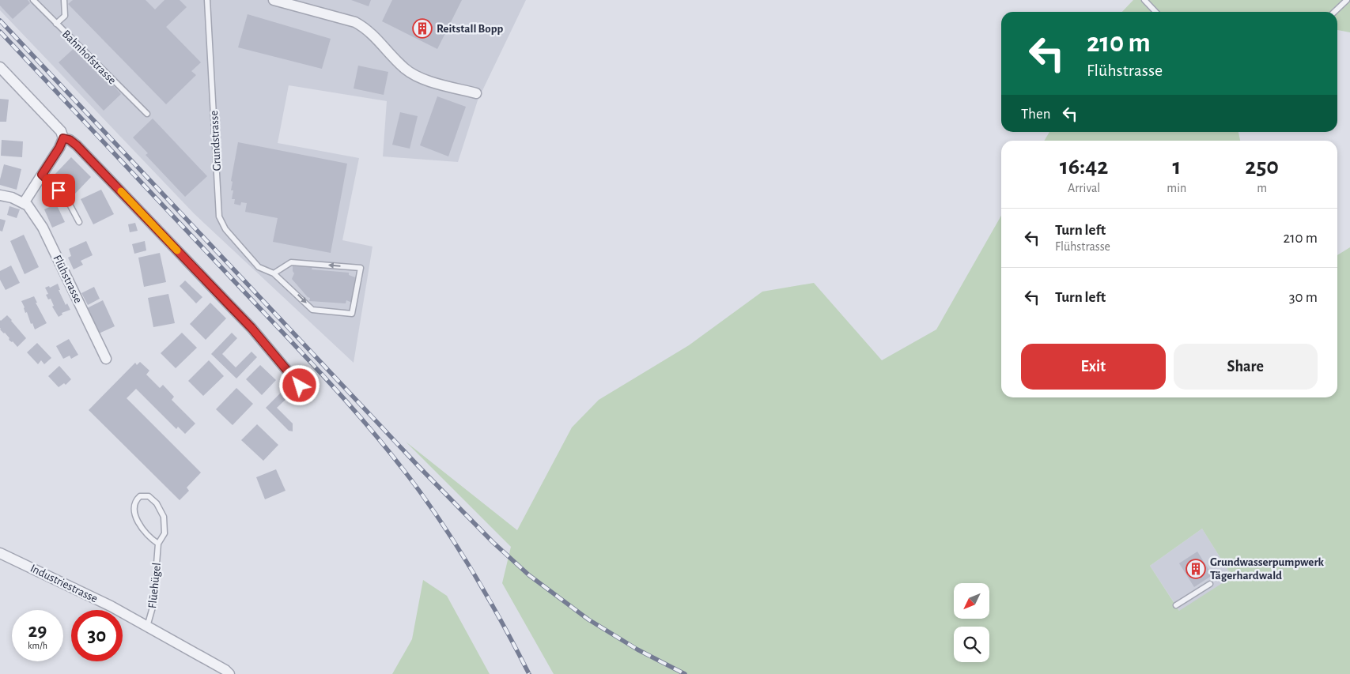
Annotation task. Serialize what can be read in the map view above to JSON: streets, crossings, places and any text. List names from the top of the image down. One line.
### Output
{"streets":{"street":["Flühstrasse","Industriestrasse"],"lane":["Bahnhofstrasse","Grundstrasse","Flüehügel"]},"crossings":[["Industriestrasse","Flüehügel"]],"places":{"building":["Reitstall Bopp","Grundwasserpumpwerk Tägerhardwald"]},"north":"bottom left","page":{"turn":["210 m","Flühstrasse"],"then":"Then","eta":["16:42","Arrival","1","min","250","m"],"list":[{"name":"Turn left","note":"Flühstrasse","value":"210 m"},{"name":"Turn left","value":"30 m"}],"buttons":["Exit","Share"],"speed":"29 km/h","limit":"30"}}
